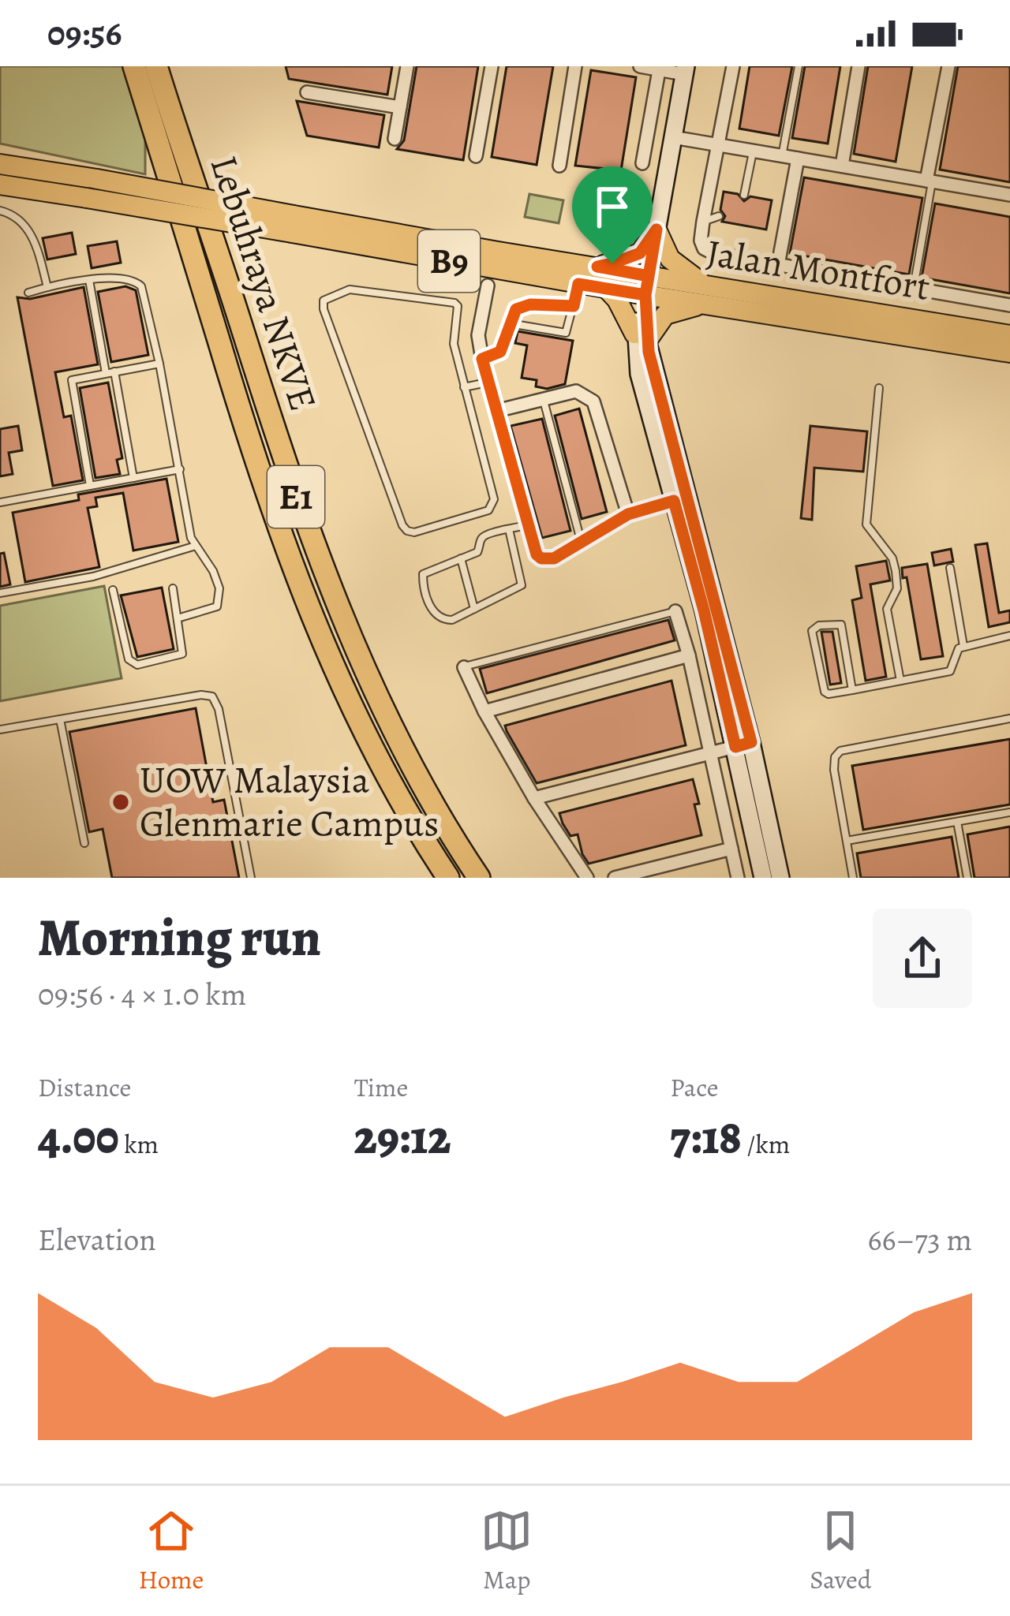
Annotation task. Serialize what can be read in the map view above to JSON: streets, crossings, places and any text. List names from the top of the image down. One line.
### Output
{"streets":{"highway":["Lebuhraya NKVE","E1"],"main road":["B9","Jalan Montfort"]},"places":["UOW Malaysia Glenmarie Campus"],"page":{"status":"09:56","heading":["Morning run","09:56 · 4 × 1.0 km"],"stats":[["Distance","4.00 km"],["Time","29:12"],["Pace","7:18 /km"]],"chart":["Elevation","66–73 m"],"tabs":["Home","Map","Saved"]}}
